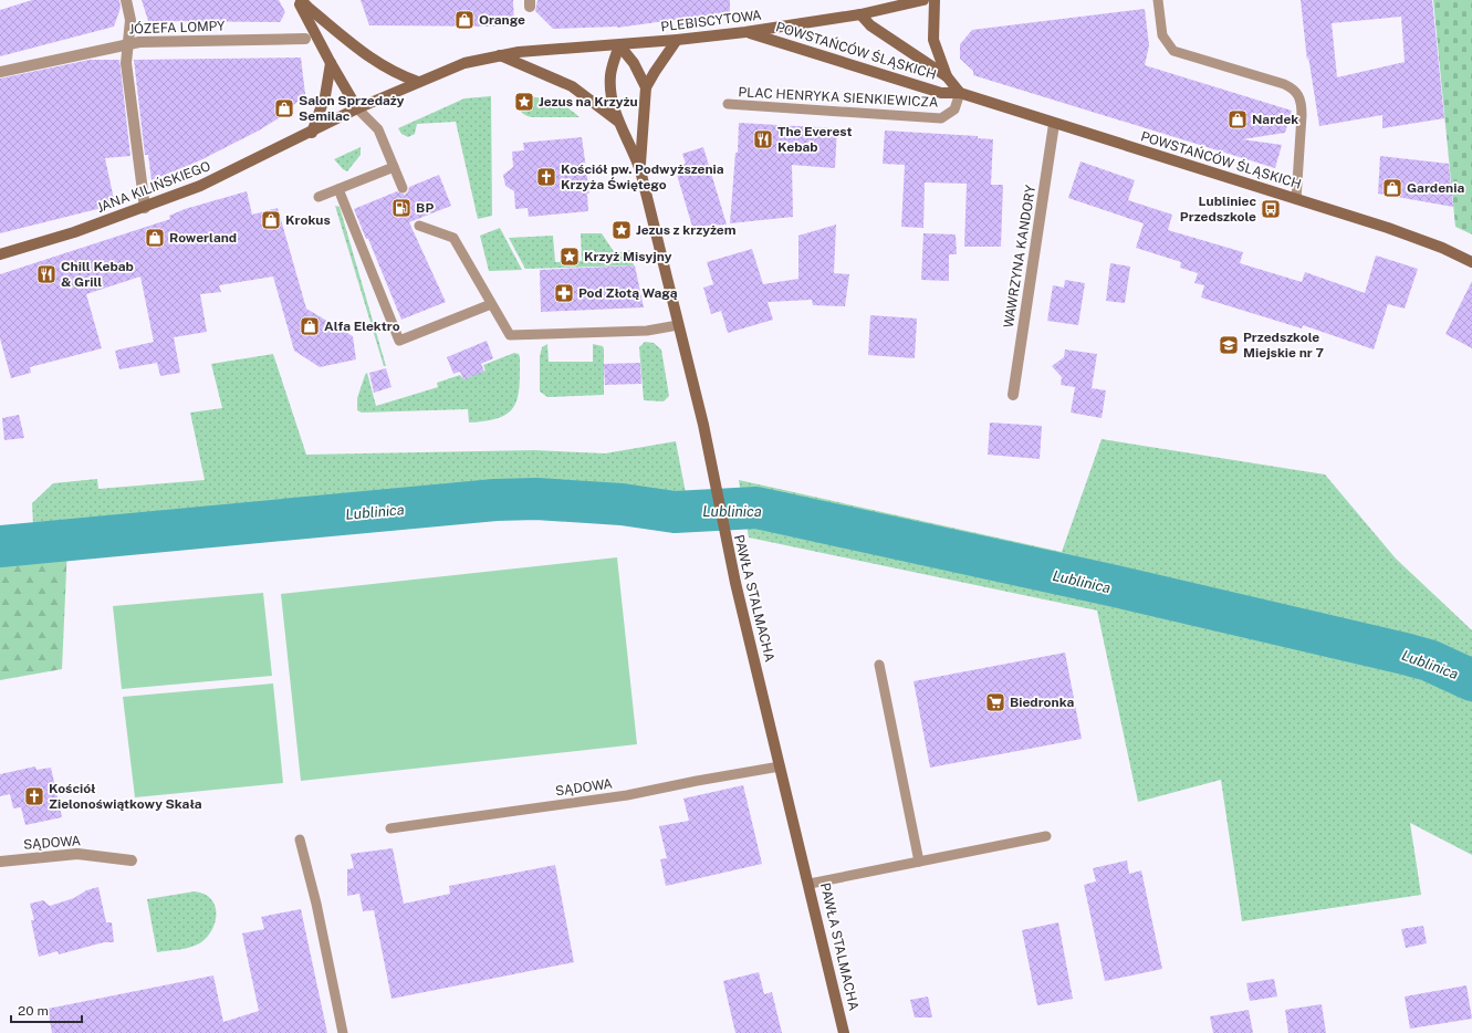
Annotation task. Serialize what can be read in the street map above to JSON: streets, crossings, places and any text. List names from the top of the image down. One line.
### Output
{"streets":{"street":["PLEBISCYTOWA","JÓZEFA LOMPY","POWSTAŃCÓW ŚLĄSKICH","JANA KILIŃSKIEGO","WAWRZYNA KANDORY","PAWŁA STALMACHA","SĄDOWA"],"lane":["PLAC HENRYKA SIENKIEWICZA"]},"crossings":[["PLEBISCYTOWA","POWSTAŃCÓW ŚLĄSKICH"],["PLEBISCYTOWA","JANA KILIŃSKIEGO"],["PLEBISCYTOWA","PAWŁA STALMACHA"],["POWSTAŃCÓW ŚLĄSKICH","PLAC HENRYKA SIENKIEWICZA"],["POWSTAŃCÓW ŚLĄSKICH","WAWRZYNA KANDORY"],["PAWŁA STALMACHA","SĄDOWA"]],"water":["Lublinica"],"places":{"shop":["Orange","Salon Sprzedaży Semilac","Nardek","Gardenia","Krokus","Rowerland","Alfa Elektro"],"place":["Jezus na Krzyżu","Jezus z krzyżem","Krzyż Misyjny"],"restaurant":["The Everest Kebab","Chill Kebab & Grill"],"church":["Kościół pw. Podwyższenia Krzyża Świętego","Kościół Zielonoświątkowy Skała"],"fuel station":["BP"],"bus stop":["Lubliniec Przedszkole"],"pharmacy":["Pod Złotą Wagą"],"school or university":["Przedszkole Miejskie nr 7"],"supermarket":["Biedronka"]},"scale_bar":"20 m"}
